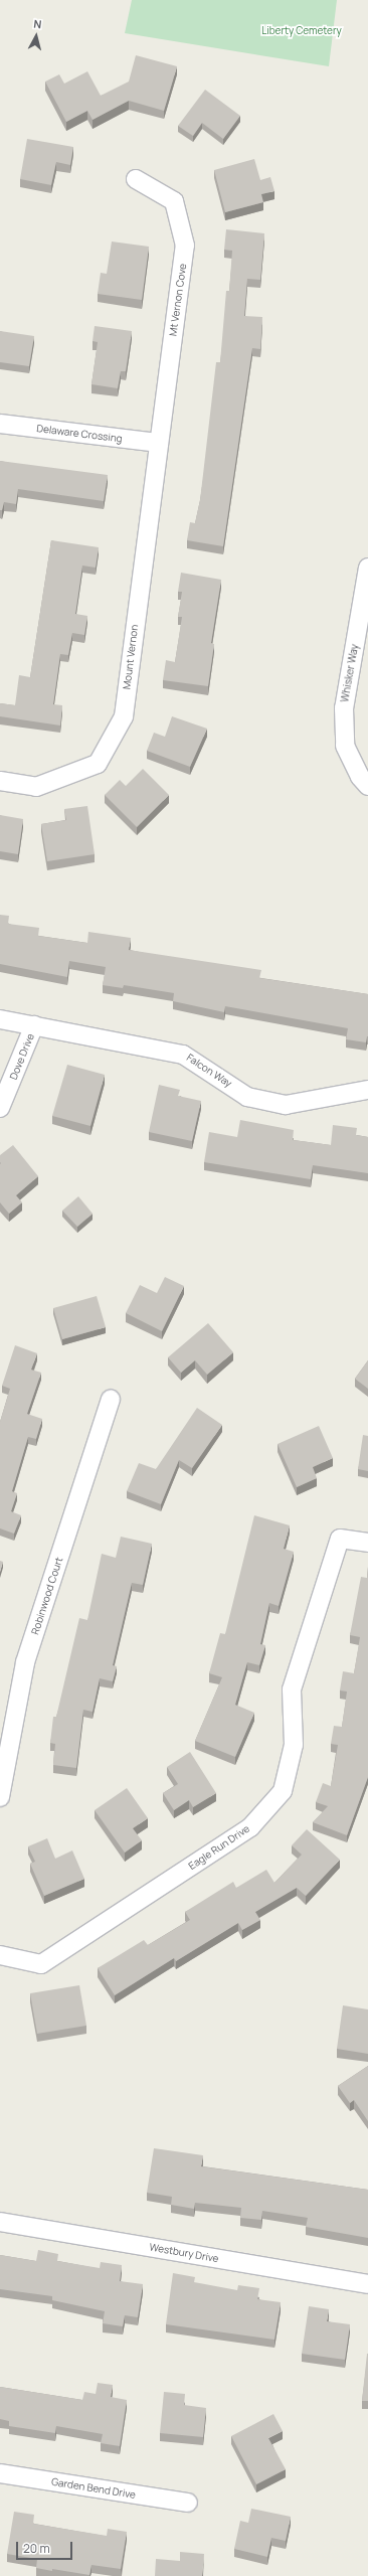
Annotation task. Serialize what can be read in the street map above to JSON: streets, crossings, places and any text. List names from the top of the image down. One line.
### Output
{"streets":{"street":["Mt Vernon Cove","Delaware Crossing","Mount Vernon","Whisker Way","Dove Drive","Falcon Way","Robinwood Court","Eagle Run Drive","Westbury Drive","Garden Bend Drive"]},"crossings":[["Mt Vernon Cove","Delaware Crossing"],["Mt Vernon Cove","Mount Vernon"],["Delaware Crossing","Mount Vernon"],["Dove Drive","Falcon Way"]],"parks":["Liberty Cemetery"],"scale_bar":"20 m","north":"top"}
